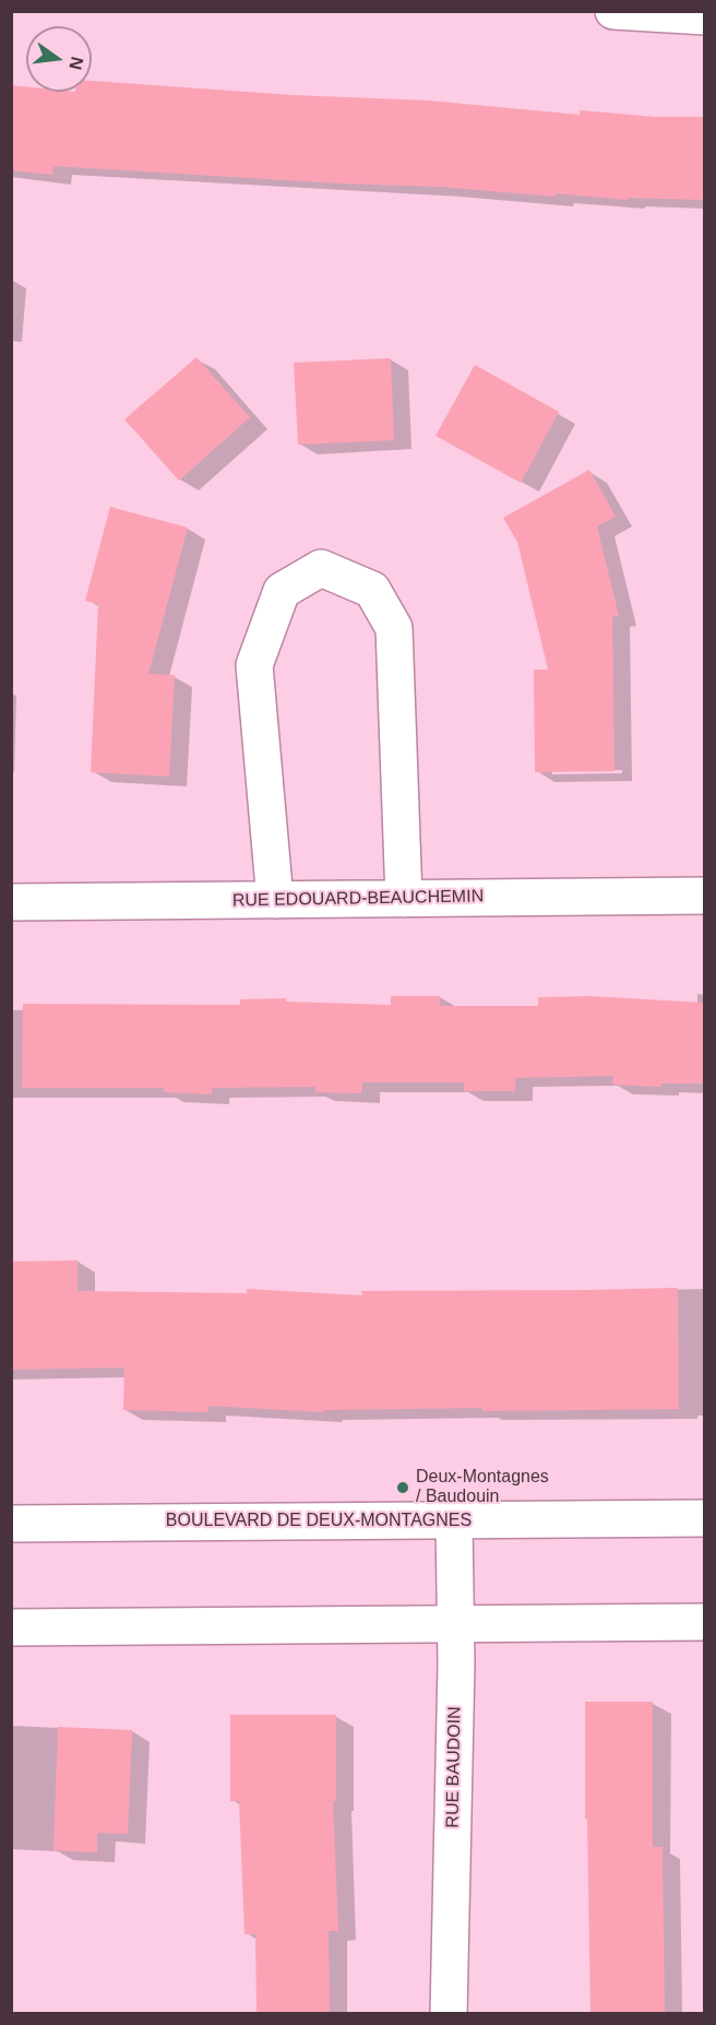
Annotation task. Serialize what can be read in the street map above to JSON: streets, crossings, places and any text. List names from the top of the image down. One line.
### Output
{"streets":{"street":["RUE EDOUARD-BEAUCHEMIN","BOULEVARD DE DEUX-MONTAGNES","RUE BAUDOIN"]},"crossings":[["BOULEVARD DE DEUX-MONTAGNES","RUE BAUDOIN"]],"places":["Deux-Montagnes / Baudouin"],"north":"right"}
